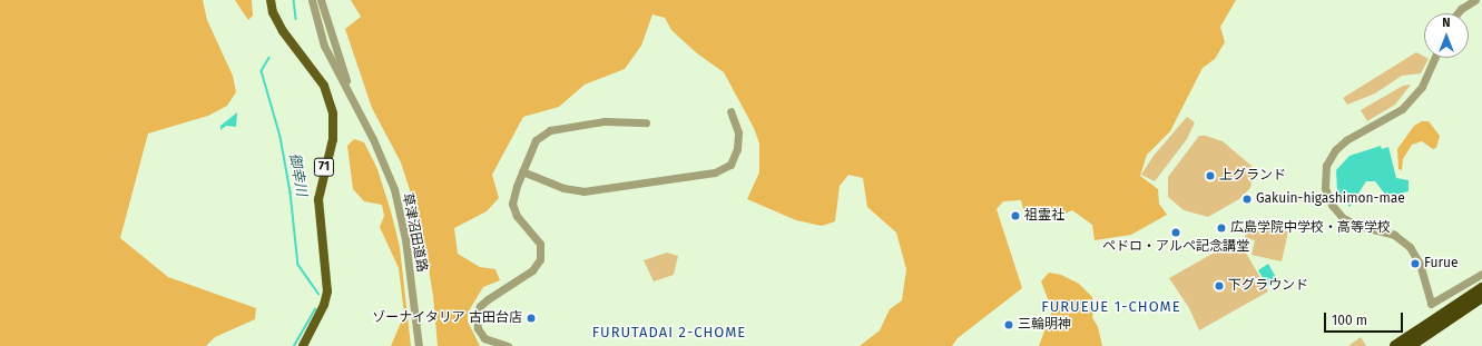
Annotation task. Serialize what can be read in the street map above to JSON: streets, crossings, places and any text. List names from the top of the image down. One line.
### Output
{"streets":{"main road":["71"],"street":["草津沼田道路"]},"districts":["FURUEUE 1-CHOME","FURUTADAI 2-CHOME"],"water":["御幸川"],"places":["上グランド","Gakuin-higashimon-mae","祖霊社","広島学院中学校・高等学校","ペドロ・アルペ記念講堂","Furue","下グラウンド","ゾーナイタリア 古田台店","三輪明神"],"scale_bar":"100 m","north":"top"}
